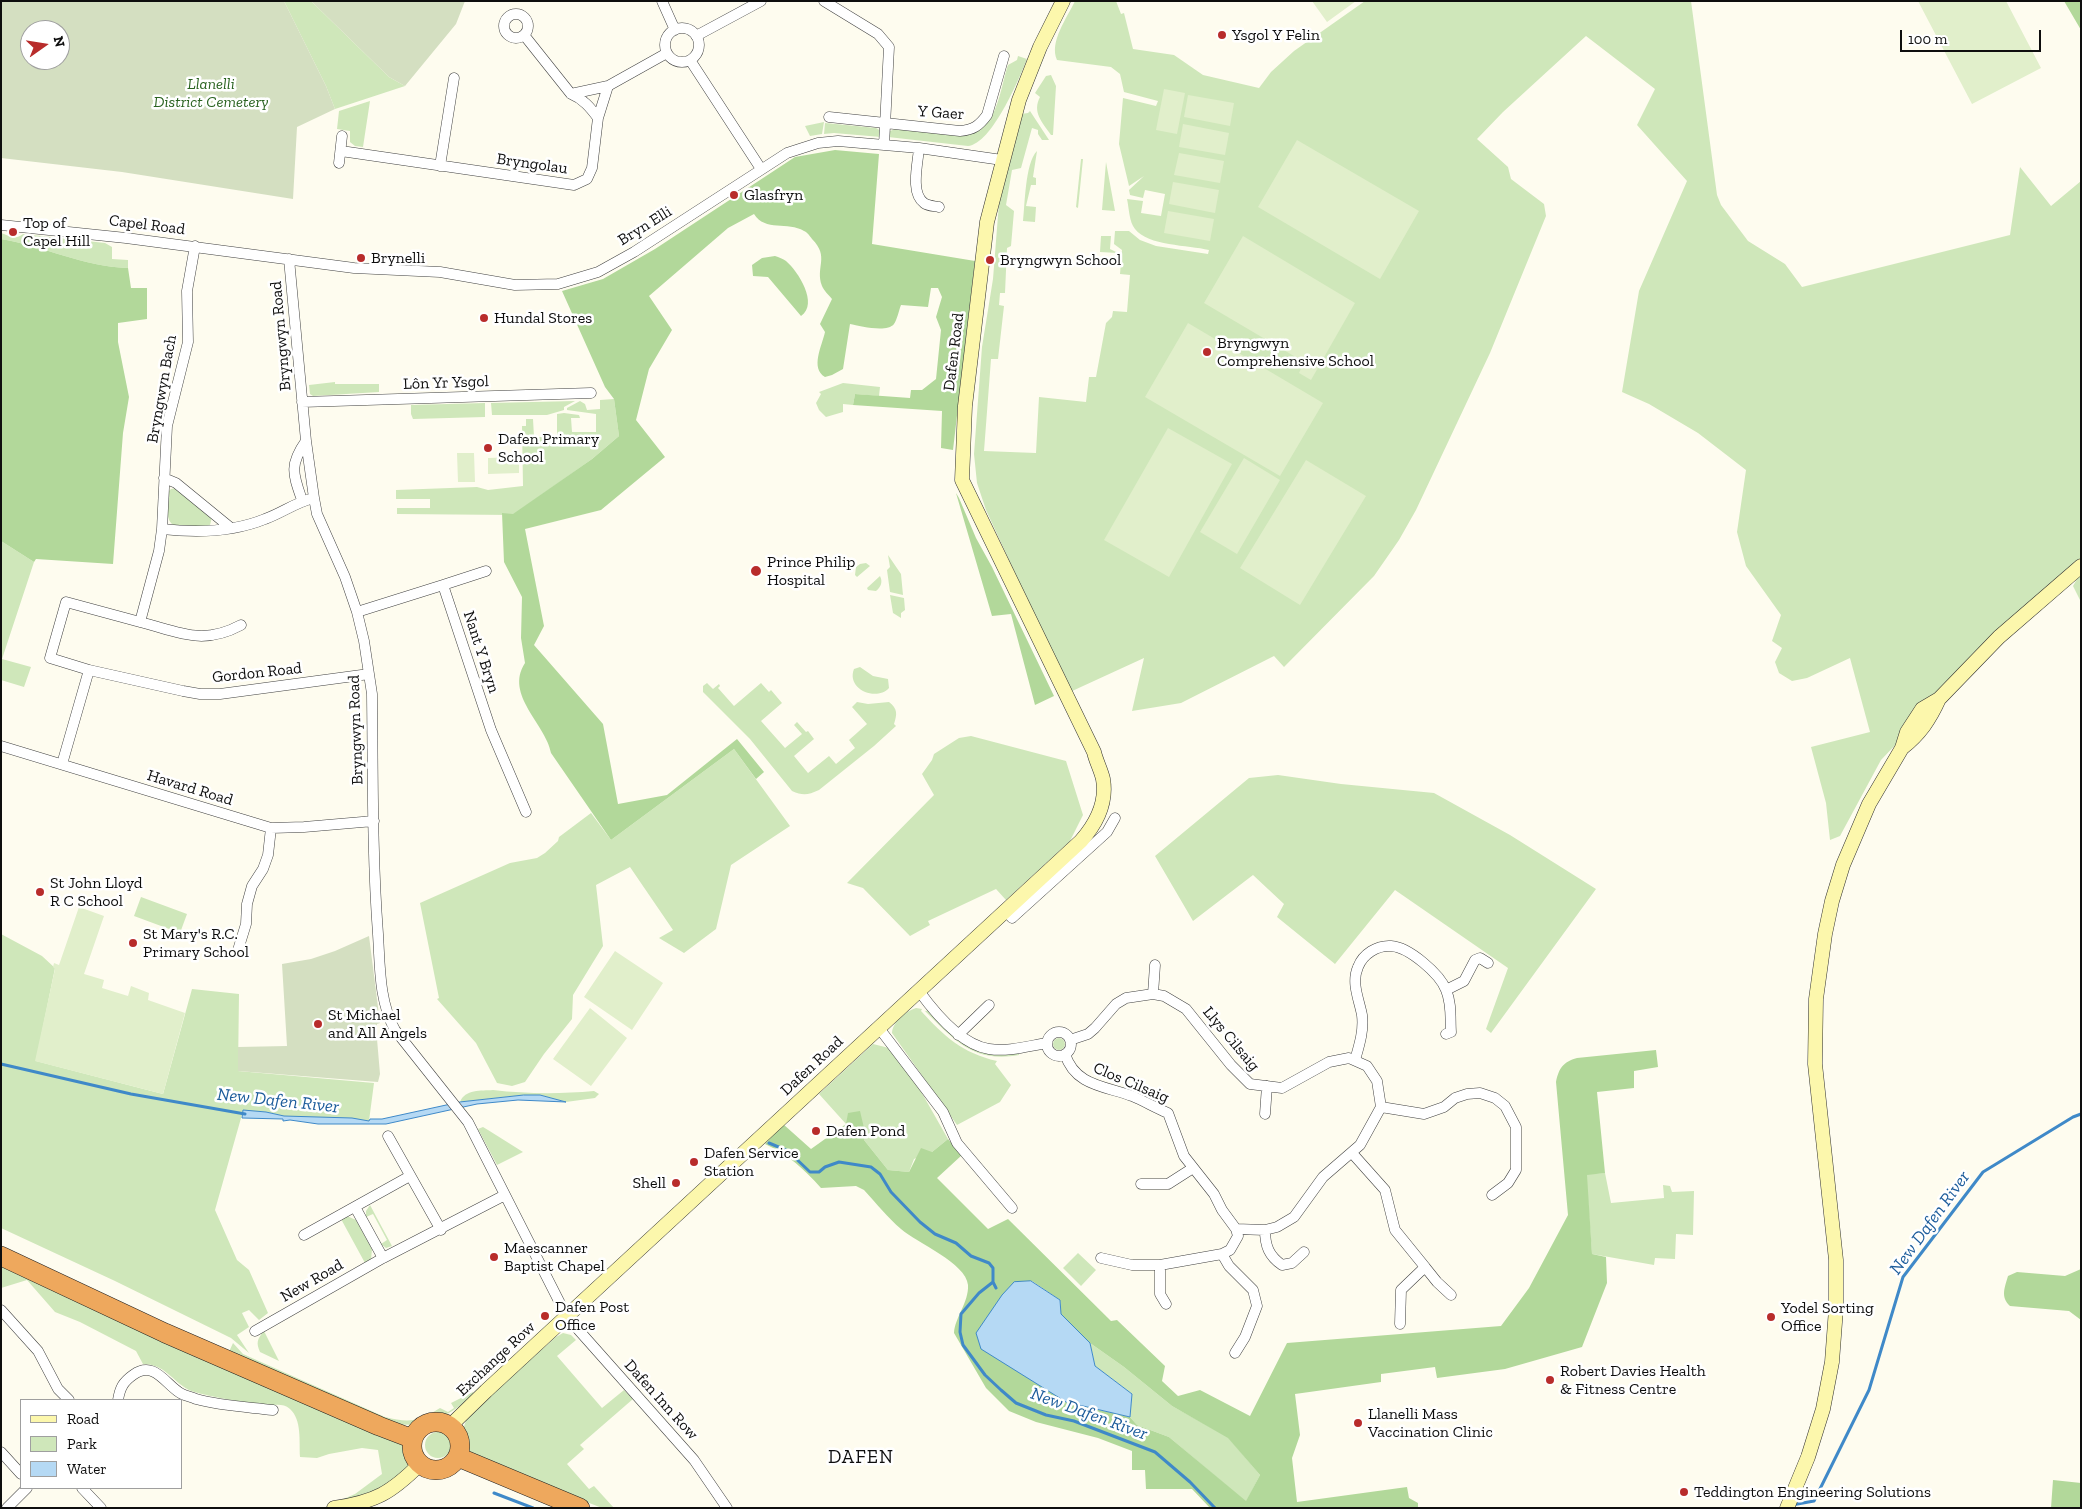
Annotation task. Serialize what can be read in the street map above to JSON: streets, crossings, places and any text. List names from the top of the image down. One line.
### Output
{"streets":{"street":["Y Gaer","Bryngolau","Capel Road","Bryn Elli","Bryngwyn Road","Dafen Road","Lôn Yr Ysgol","Bryngwyn Bach","Nant Y Bryn","Gordon Road","Havard Road","Llys Cilsaig","Clos Cilsaig","New Road","Exchange Row","Dafen Inn Row"]},"crossings":[["Capel Road","Bryn Elli"],["Capel Road","Bryngwyn Road"],["Capel Road","Bryngwyn Bach"],["Bryn Elli","Bryngwyn Road"],["Bryn Elli","Dafen Road"],["Bryngwyn Road","Lôn Yr Ysgol"],["Bryngwyn Road","Gordon Road"],["Bryngwyn Road","Havard Road"],["Bryngwyn Road","New Road"],["Bryngwyn Road","Dafen Inn Row"],["Dafen Road","Exchange Row"],["Dafen Road","Dafen Inn Row"],["Llys Cilsaig","Clos Cilsaig"],["New Road","Dafen Inn Row"],["Exchange Row","Dafen Inn Row"]],"districts":["DAFEN"],"water":["New Dafen River"],"parks":["Llanelli District Cemetery"],"places":["Ysgol Y Felin","Glasfryn","Top of Capel Hill","Brynelli","Bryngwyn School","Hundal Stores","Bryngwyn Comprehensive School","Dafen Primary School","Prince Philip Hospital","St John Lloyd R C School","St Mary's R.C. Primary School","St Michael and All Angels","Dafen Pond","Dafen Service Station","Shell","Maescanner Baptist Chapel","Dafen Post Office","Yodel Sorting Office","Robert Davies Health & Fitness Centre","Llanelli Mass Vaccination Clinic","Teddington Engineering Solutions"],"legend":["Road","Park","Water"],"scale_bar":"100 m","north":"right"}
